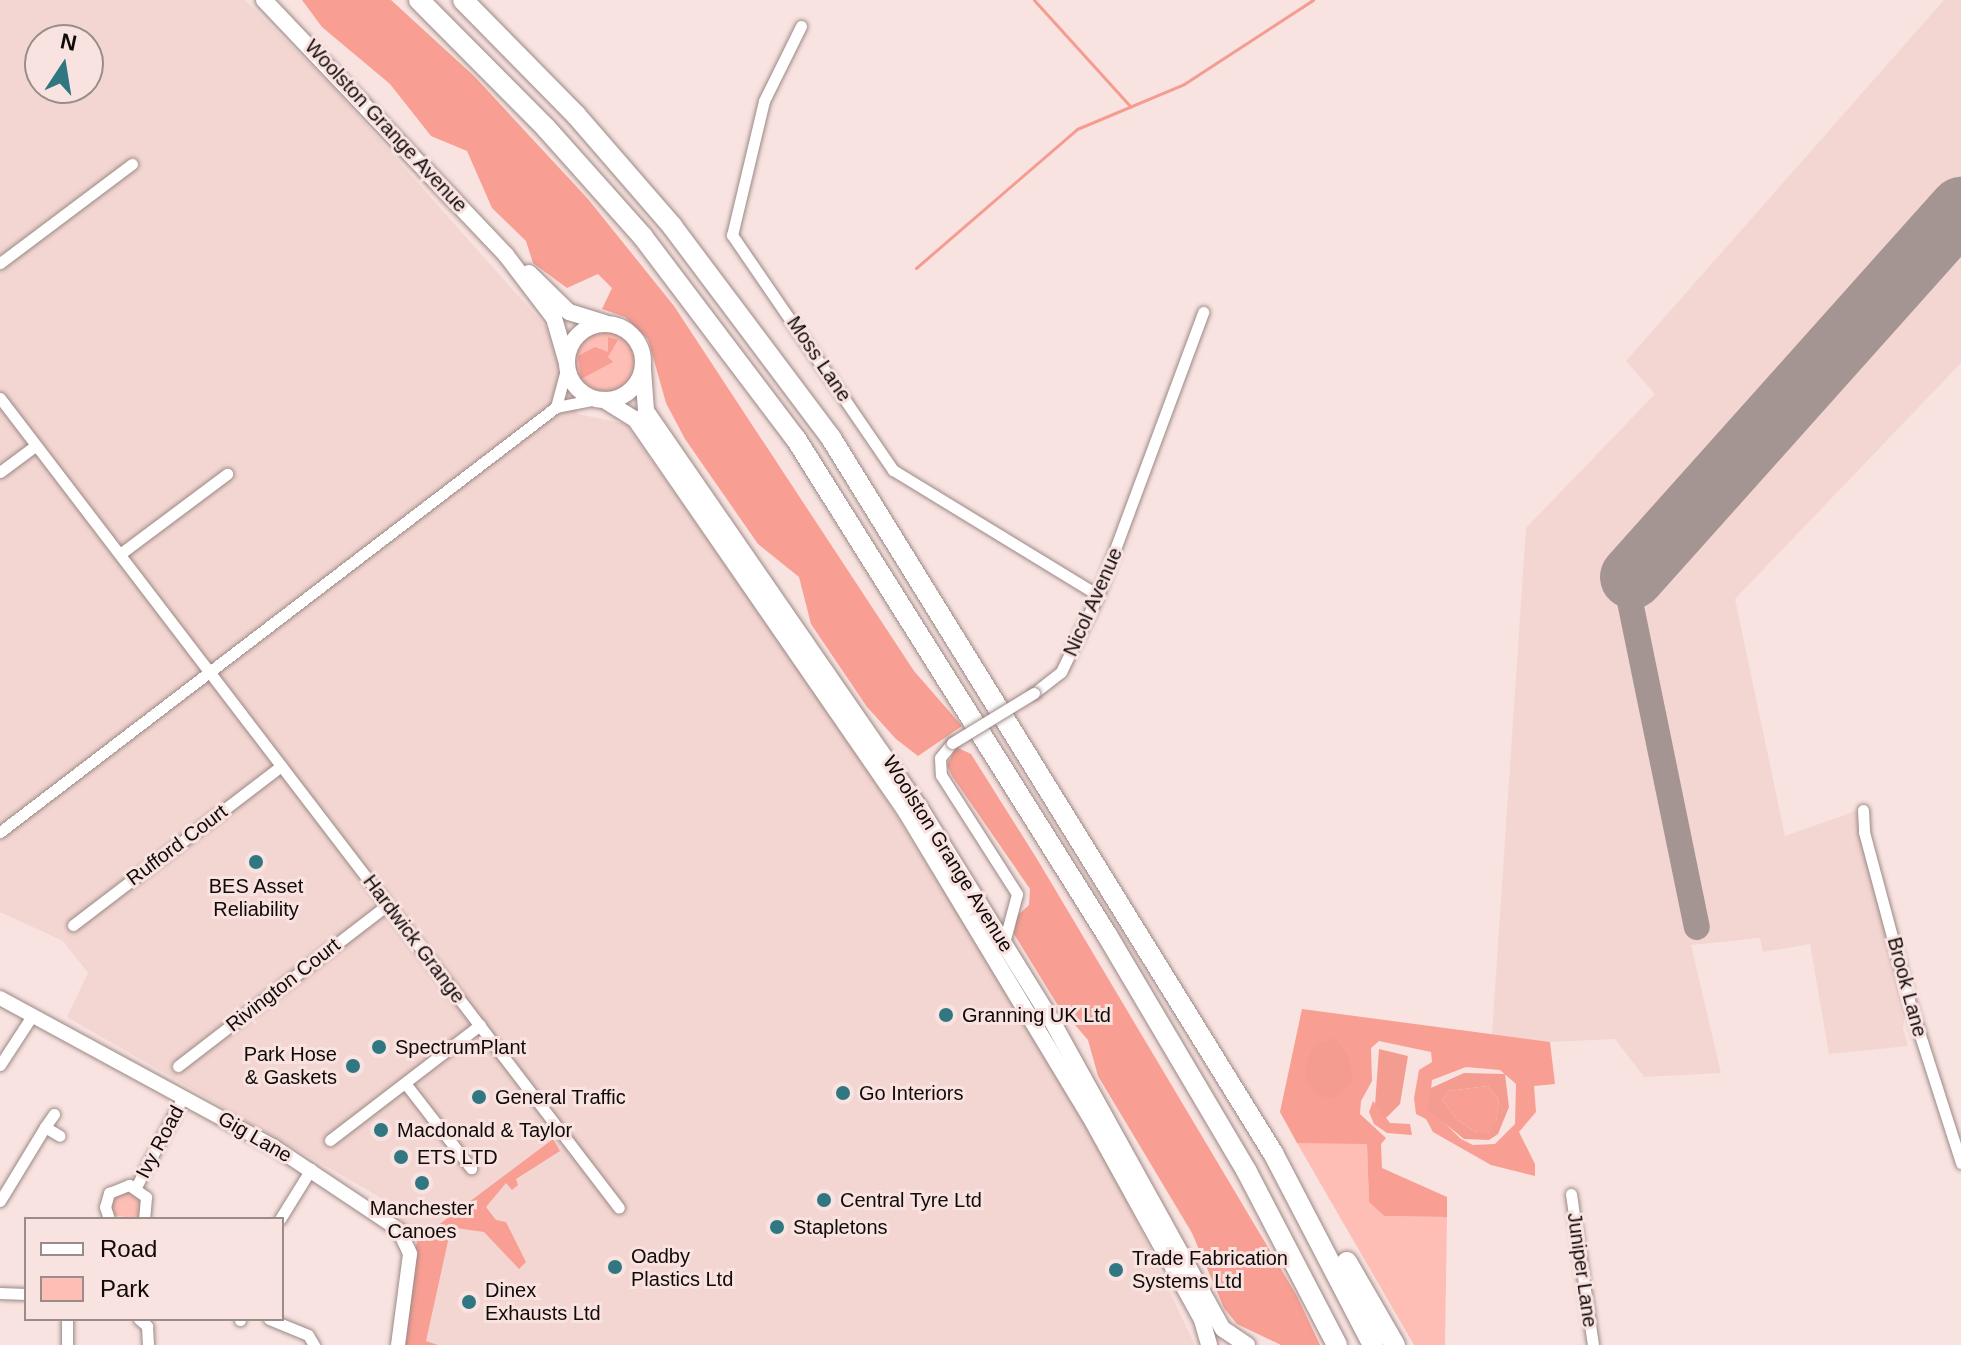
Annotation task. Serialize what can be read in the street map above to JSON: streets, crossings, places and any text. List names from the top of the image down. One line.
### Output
{"streets":{"main road":["Woolston Grange Avenue"],"street":["Moss Lane","Nicol Avenue","Rufford Court","Hardwick Grange","Rivington Court","Brook Lane","Gig Lane","Ivy Road","Juniper Lane"]},"crossings":[["Woolston Grange Avenue","Nicol Avenue"],["Moss Lane","Nicol Avenue"],["Rufford Court","Hardwick Grange"],["Hardwick Grange","Rivington Court"],["Gig Lane","Ivy Road"]],"places":["BES Asset Reliability","Granning UK Ltd","SpectrumPlant","Park Hose & Gaskets","Go Interiors","General Traffic","Macdonald & Taylor","ETS LTD","Manchester Canoes","Central Tyre Ltd","Stapletons","Oadby Plastics Ltd","Trade Fabrication Systems Ltd","Dinex Exhausts Ltd"],"legend":["Road","Park"],"north":"top"}
